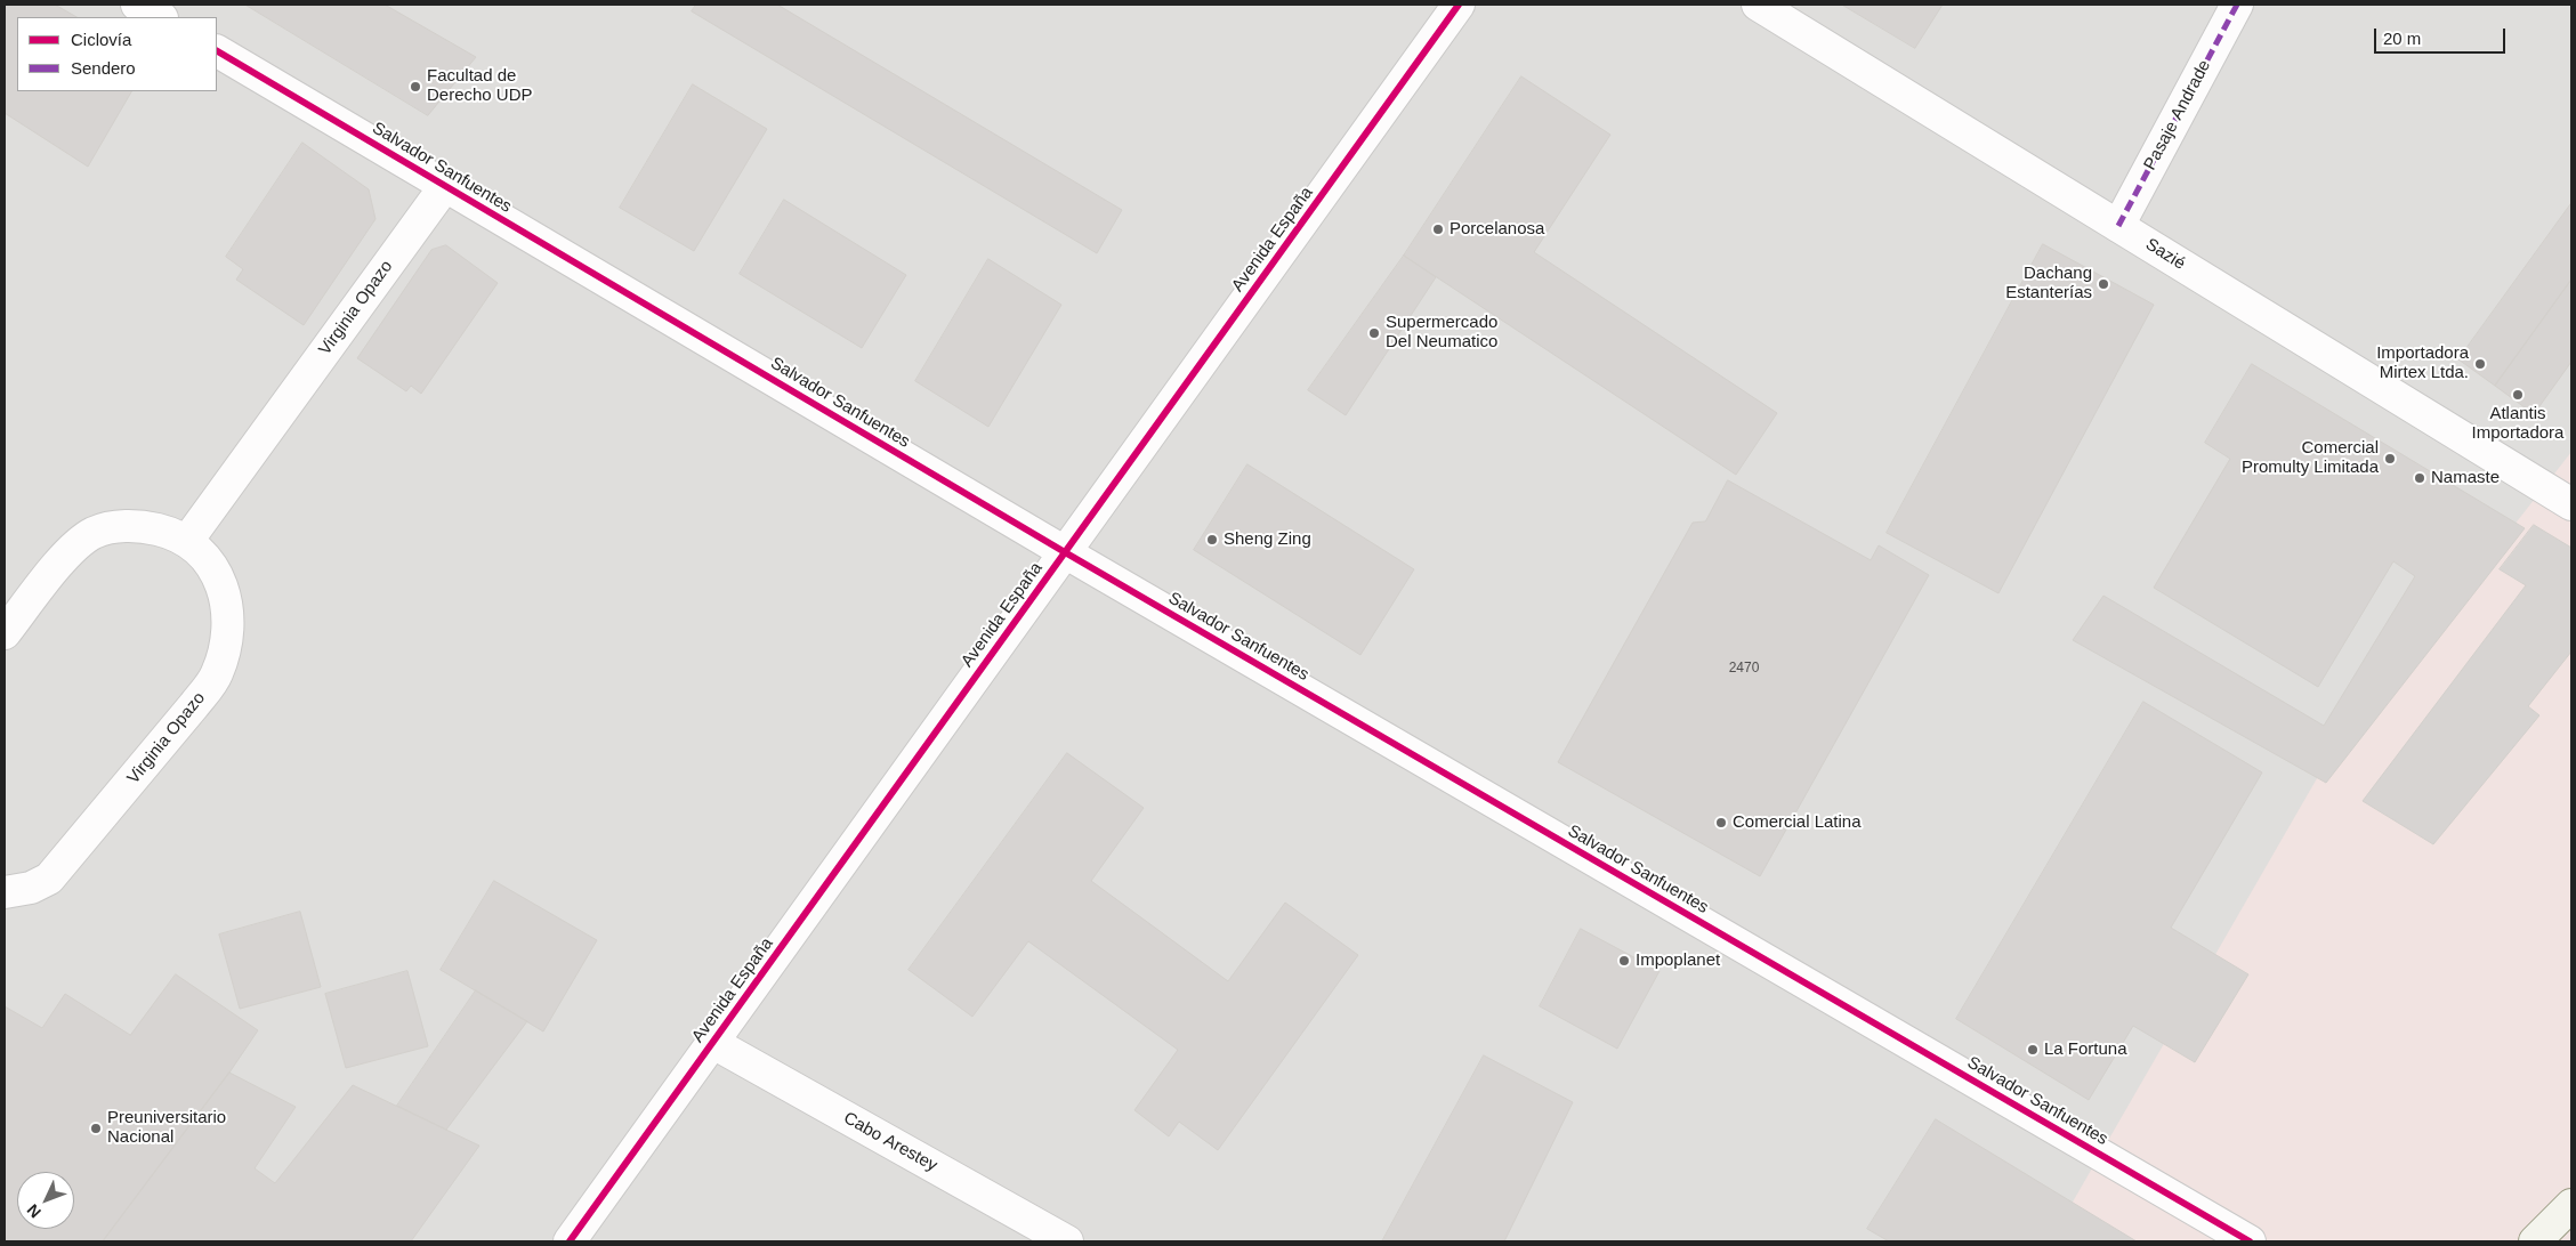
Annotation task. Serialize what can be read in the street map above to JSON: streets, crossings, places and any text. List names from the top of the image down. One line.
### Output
{"streets":{"street":["Pasaje Andrade","Salvador Sanfuentes","Avenida España","Sazié","Virginia Opazo","Cabo Arestey"]},"crossings":[["Pasaje Andrade","Sazié"],["Salvador Sanfuentes","Avenida España"],["Salvador Sanfuentes","Virginia Opazo"],["Avenida España","Cabo Arestey"]],"places":["Facultad de Derecho UDP","Porcelanosa","Dachang Estanterías","Supermercado Del Neumatico","Importadora Mirtex Ltda.","Atlantis Importadora","Comercial Promulty Limitada","Namaste","Sheng Zing","Comercial Latina","Impoplanet","La Fortuna","Preuniversitario Nacional"],"house_numbers":["2470"],"legend":["Ciclovía","Sendero"],"scale_bar":"20 m","north":"bottom left"}
